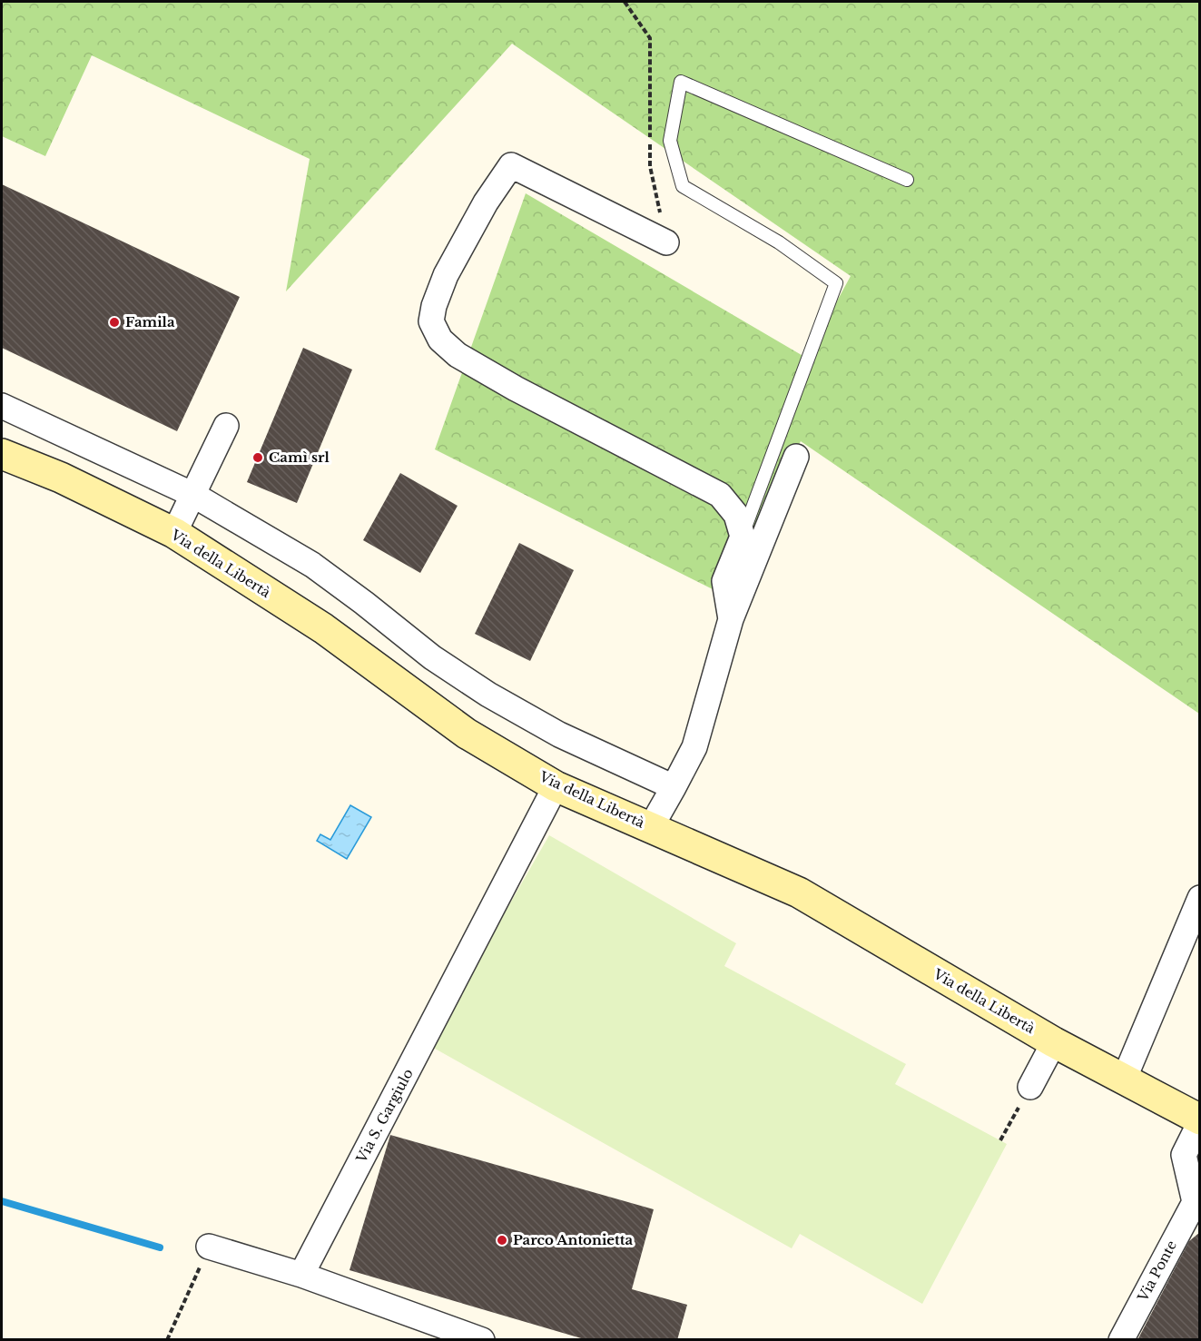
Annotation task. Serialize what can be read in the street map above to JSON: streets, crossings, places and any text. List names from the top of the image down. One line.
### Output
{"streets":{"main road":["Via della Libertà"],"street":["Via S. Gargiulo","Via Ponte"]},"crossings":[["Via della Libertà","Via S. Gargiulo"],["Via della Libertà","Via Ponte"]],"places":["Famila","Camì srl","Parco Antonietta"]}
